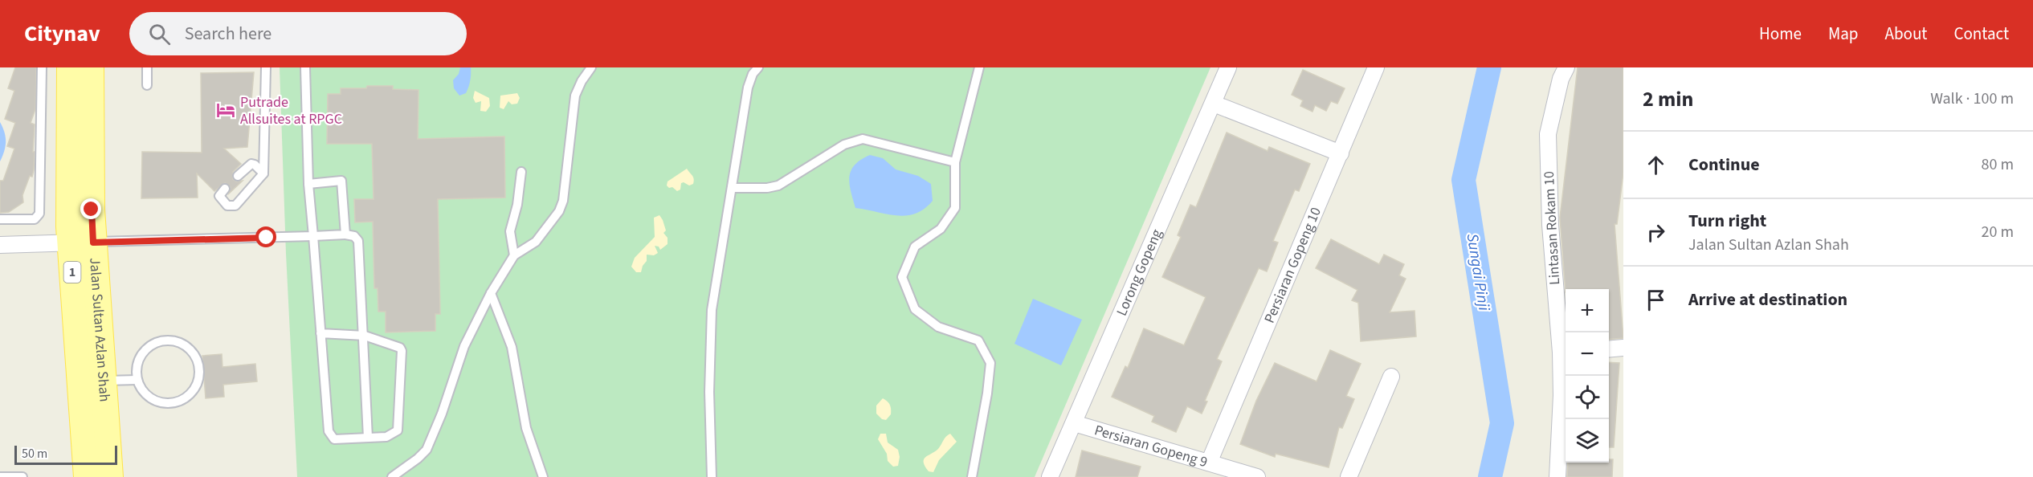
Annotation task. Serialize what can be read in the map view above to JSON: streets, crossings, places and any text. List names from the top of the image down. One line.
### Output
{"streets":{"main road":["1","Jalan Sultan Azlan Shah"],"street":["Lintasan Rokam 10","Persiaran Gopeng 10","Lorong Gopeng","Persiaran Gopeng 9"]},"crossings":[["Persiaran Gopeng 10","Persiaran Gopeng 9"],["Lorong Gopeng","Persiaran Gopeng 9"]],"water":["Sungai Pinji"],"places":{"hotel":["Putrade Allsuites at RPGC"]},"scale_bar":"50 m","page":{"header":"Citynav","search":"Search here","nav":["Home","Map","About","Contact"],"heading":["2 min","Walk · 100 m"],"list":[["Continue","80 m"],["Turn right","Jalan Sultan Azlan Shah","20 m"],"Arrive at destination"],"map_buttons":["+","−"],"scale":"50 m"}}
